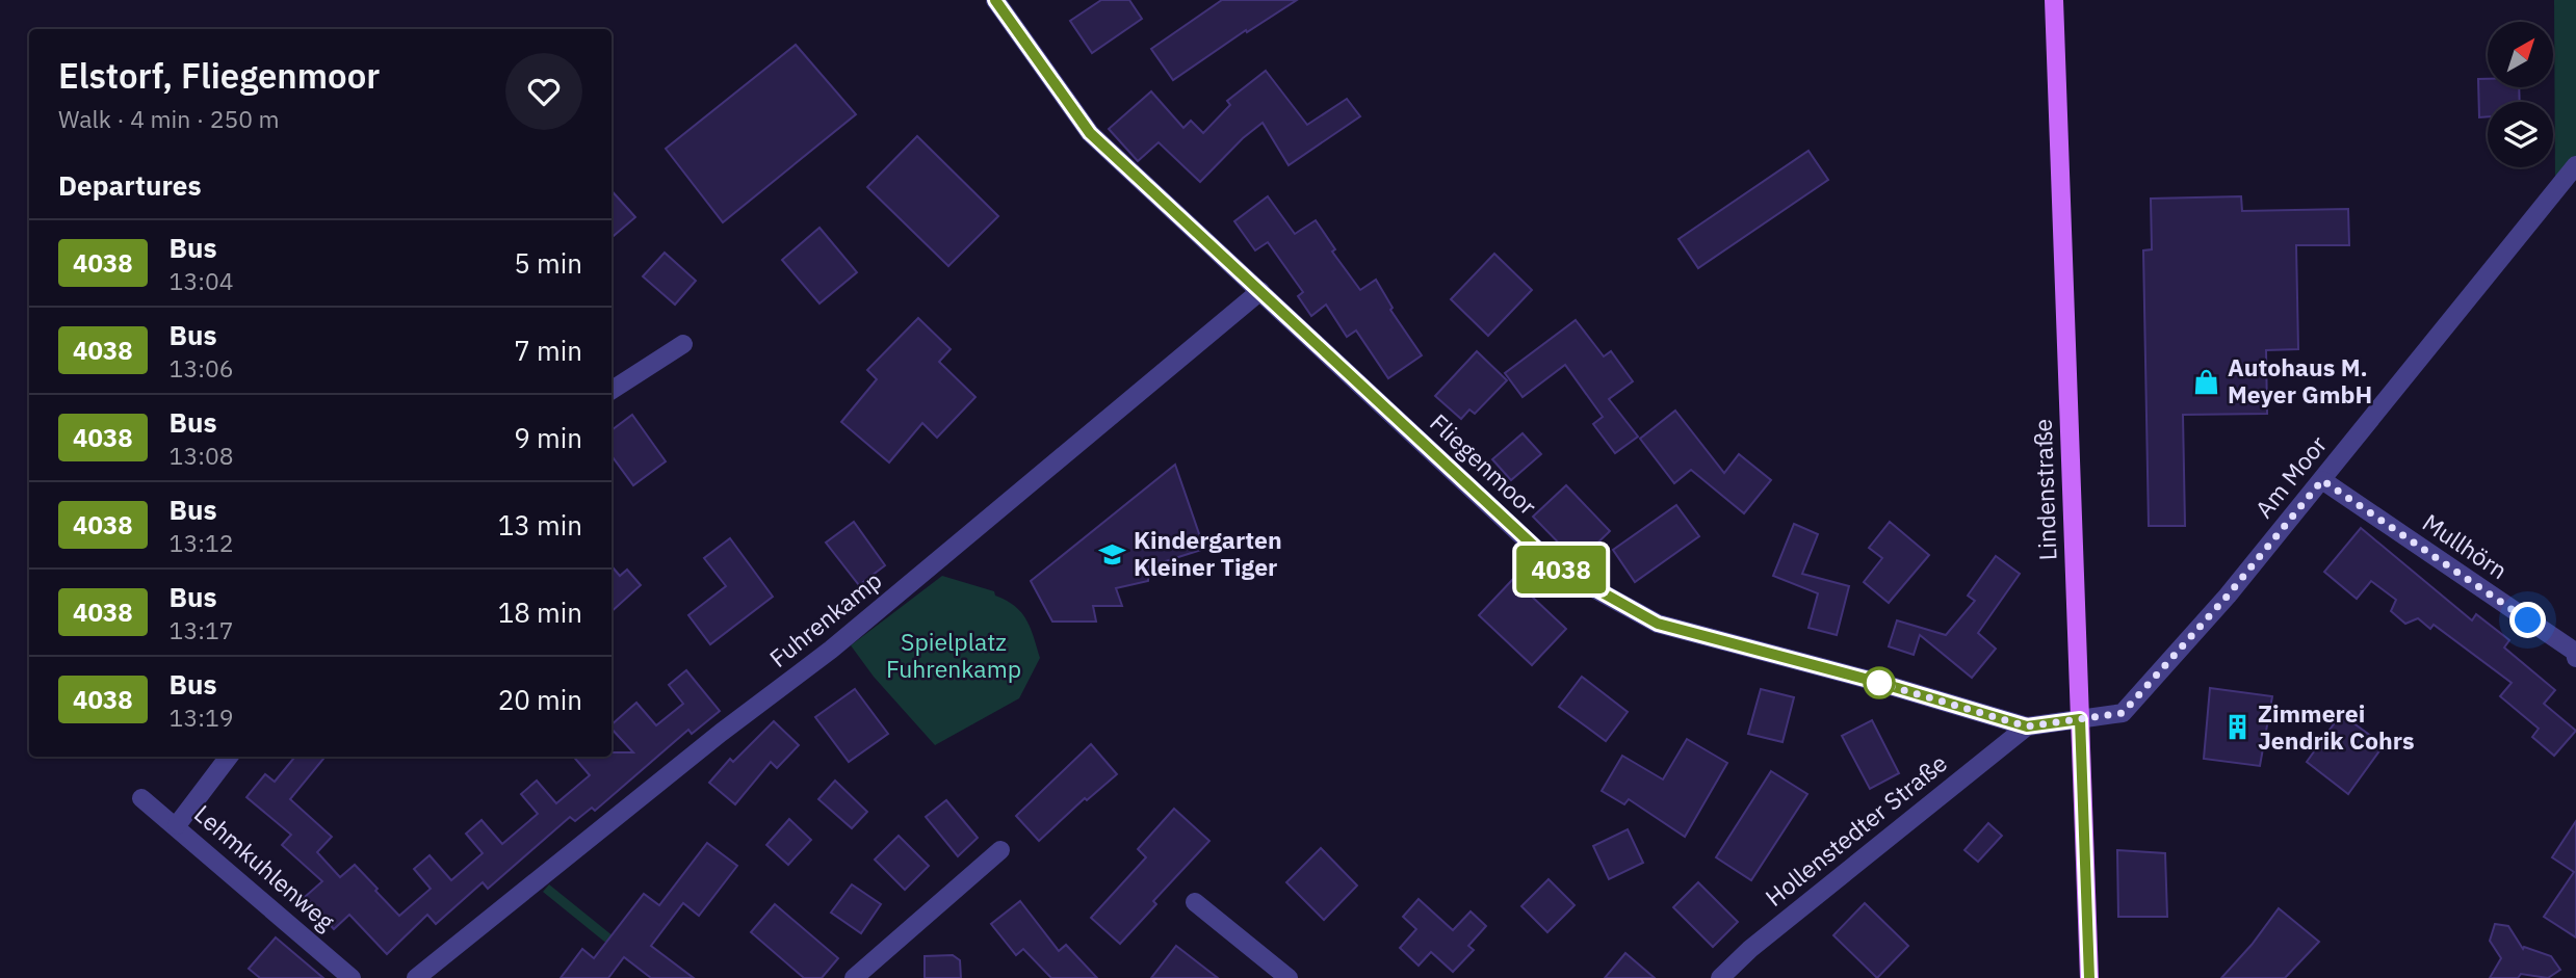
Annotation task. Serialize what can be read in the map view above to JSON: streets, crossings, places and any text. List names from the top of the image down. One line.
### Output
{"streets":{"main road":["Lindenstraße"],"street":["Fliegenmoor","Am Moor","Mullhörn","Fuhrenkamp","Hollenstedter Straße","Lehmkuhlenweg"]},"crossings":[["Fliegenmoor","Am Moor"],["Fliegenmoor","Lindenstraße"],["Fliegenmoor","Fuhrenkamp"],["Fliegenmoor","Hollenstedter Straße"],["Am Moor","Lindenstraße"],["Am Moor","Mullhörn"]],"parks":["Spielplatz Fuhrenkamp"],"places":{"shop":["Autohaus M. Meyer GmbH"],"school or university":["Kindergarten Kleiner Tiger"],"building":["Zimmerei Jendrik Cohrs"]},"lines":["bus line 4038"],"north":"top right","page":{"on_map":"4038","heading":[["Elstorf, Fliegenmoor","Walk · 4 min · 250 m"],"Departures"],"list":[{"mark":"4038","name":"Bus","note":"13:04","value":"5 min"},{"mark":"4038","name":"Bus","note":"13:06","value":"7 min"},{"mark":"4038","name":"Bus","note":"13:08","value":"9 min"},{"mark":"4038","name":"Bus","note":"13:12","value":"13 min"},{"mark":"4038","name":"Bus","note":"13:17","value":"18 min"},{"mark":"4038","name":"Bus","note":"13:19","value":"20 min"}]}}
